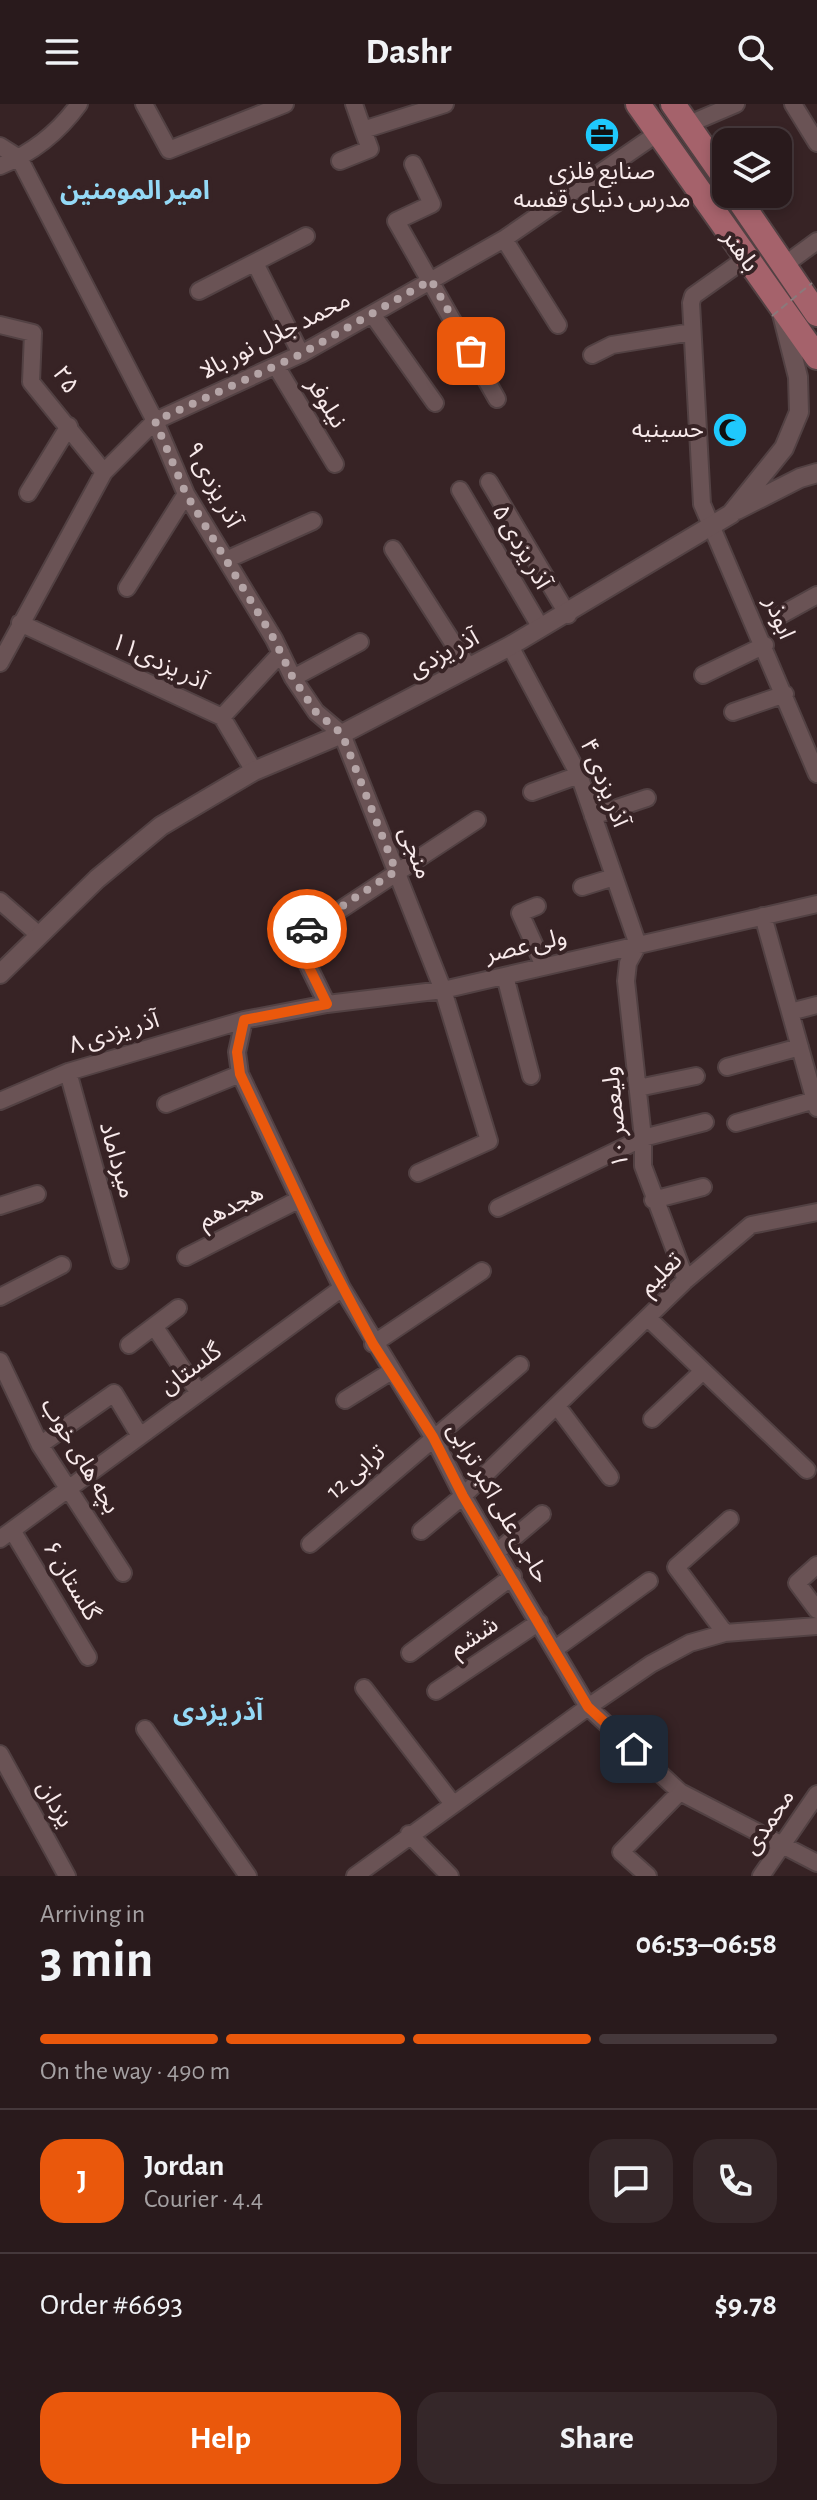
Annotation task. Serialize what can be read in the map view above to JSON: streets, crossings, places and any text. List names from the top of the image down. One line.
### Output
{"streets":{"main road":["باهنر"],"street":["محمد جلال نور بالا","۲۵","نیلوفر","آذر یزدی ۹","آذر یزدی ۵","ابوذر","آذر یزدی","آذر یزدی۱۱","۴ آذر یزدی","منجی","ولی عصر","۸ آذر یزدی","۱۰ ولیعصر","میرداماد","هجدهم","تعلیم","گلستان","بچه های خوب","ترابی 12","حاجی علی اکبر ترابی","گلستان ۶","ششم","یزدان","محمدی"]},"crossings":[["باهنر","محمد جلال نور بالا"],["باهنر","ابوذر"],["باهنر","آذر یزدی"],["محمد جلال نور بالا","۲۵"],["محمد جلال نور بالا","نیلوفر"],["محمد جلال نور بالا","آذر یزدی ۹"],["محمد جلال نور بالا","آذر یزدی۱۱"],["آذر یزدی ۹","آذر یزدی"],["آذر یزدی ۹","منجی"],["آذر یزدی ۵","آذر یزدی"],["ابوذر","آذر یزدی"],["آذر یزدی","آذر یزدی۱۱"],["آذر یزدی","۴ آذر یزدی"],["آذر یزدی","منجی"],["۴ آذر یزدی","ولی عصر"],["۴ آذر یزدی","۱۰ ولیعصر"],["منجی","ولی عصر"],["ولی عصر","۸ آذر یزدی"],["ولی عصر","۱۰ ولیعصر"],["ولی عصر","حاجی علی اکبر ترابی"],["۸ آذر یزدی","میرداماد"],["۸ آذر یزدی","حاجی علی اکبر ترابی"],["۱۰ ولیعصر","تعلیم"],["هجدهم","حاجی علی اکبر ترابی"],["تعلیم","حاجی علی اکبر ترابی"],["گلستان","بچه های خوب"],["گلستان","حاجی علی اکبر ترابی"],["گلستان","گلستان ۶"],["ترابی 12","حاجی علی اکبر ترابی"],["حاجی علی اکبر ترابی","ششم"],["حاجی علی اکبر ترابی","محمدی"]],"districts":["امیر المومنین","آذر یزدی"],"places":{"office":["صنایع فلزی مدرس دنیای قفسه"],"mosque":["حسینیه"]},"page":{"header":"Dashr","heading":["3 min","Arriving in","06:53–06:58"],"panel":["Jordan","Courier · 4.4","Order #6693","$9.78"],"bar":"On the way · 490 m","round":"J","buttons":["Help","Share"]}}
